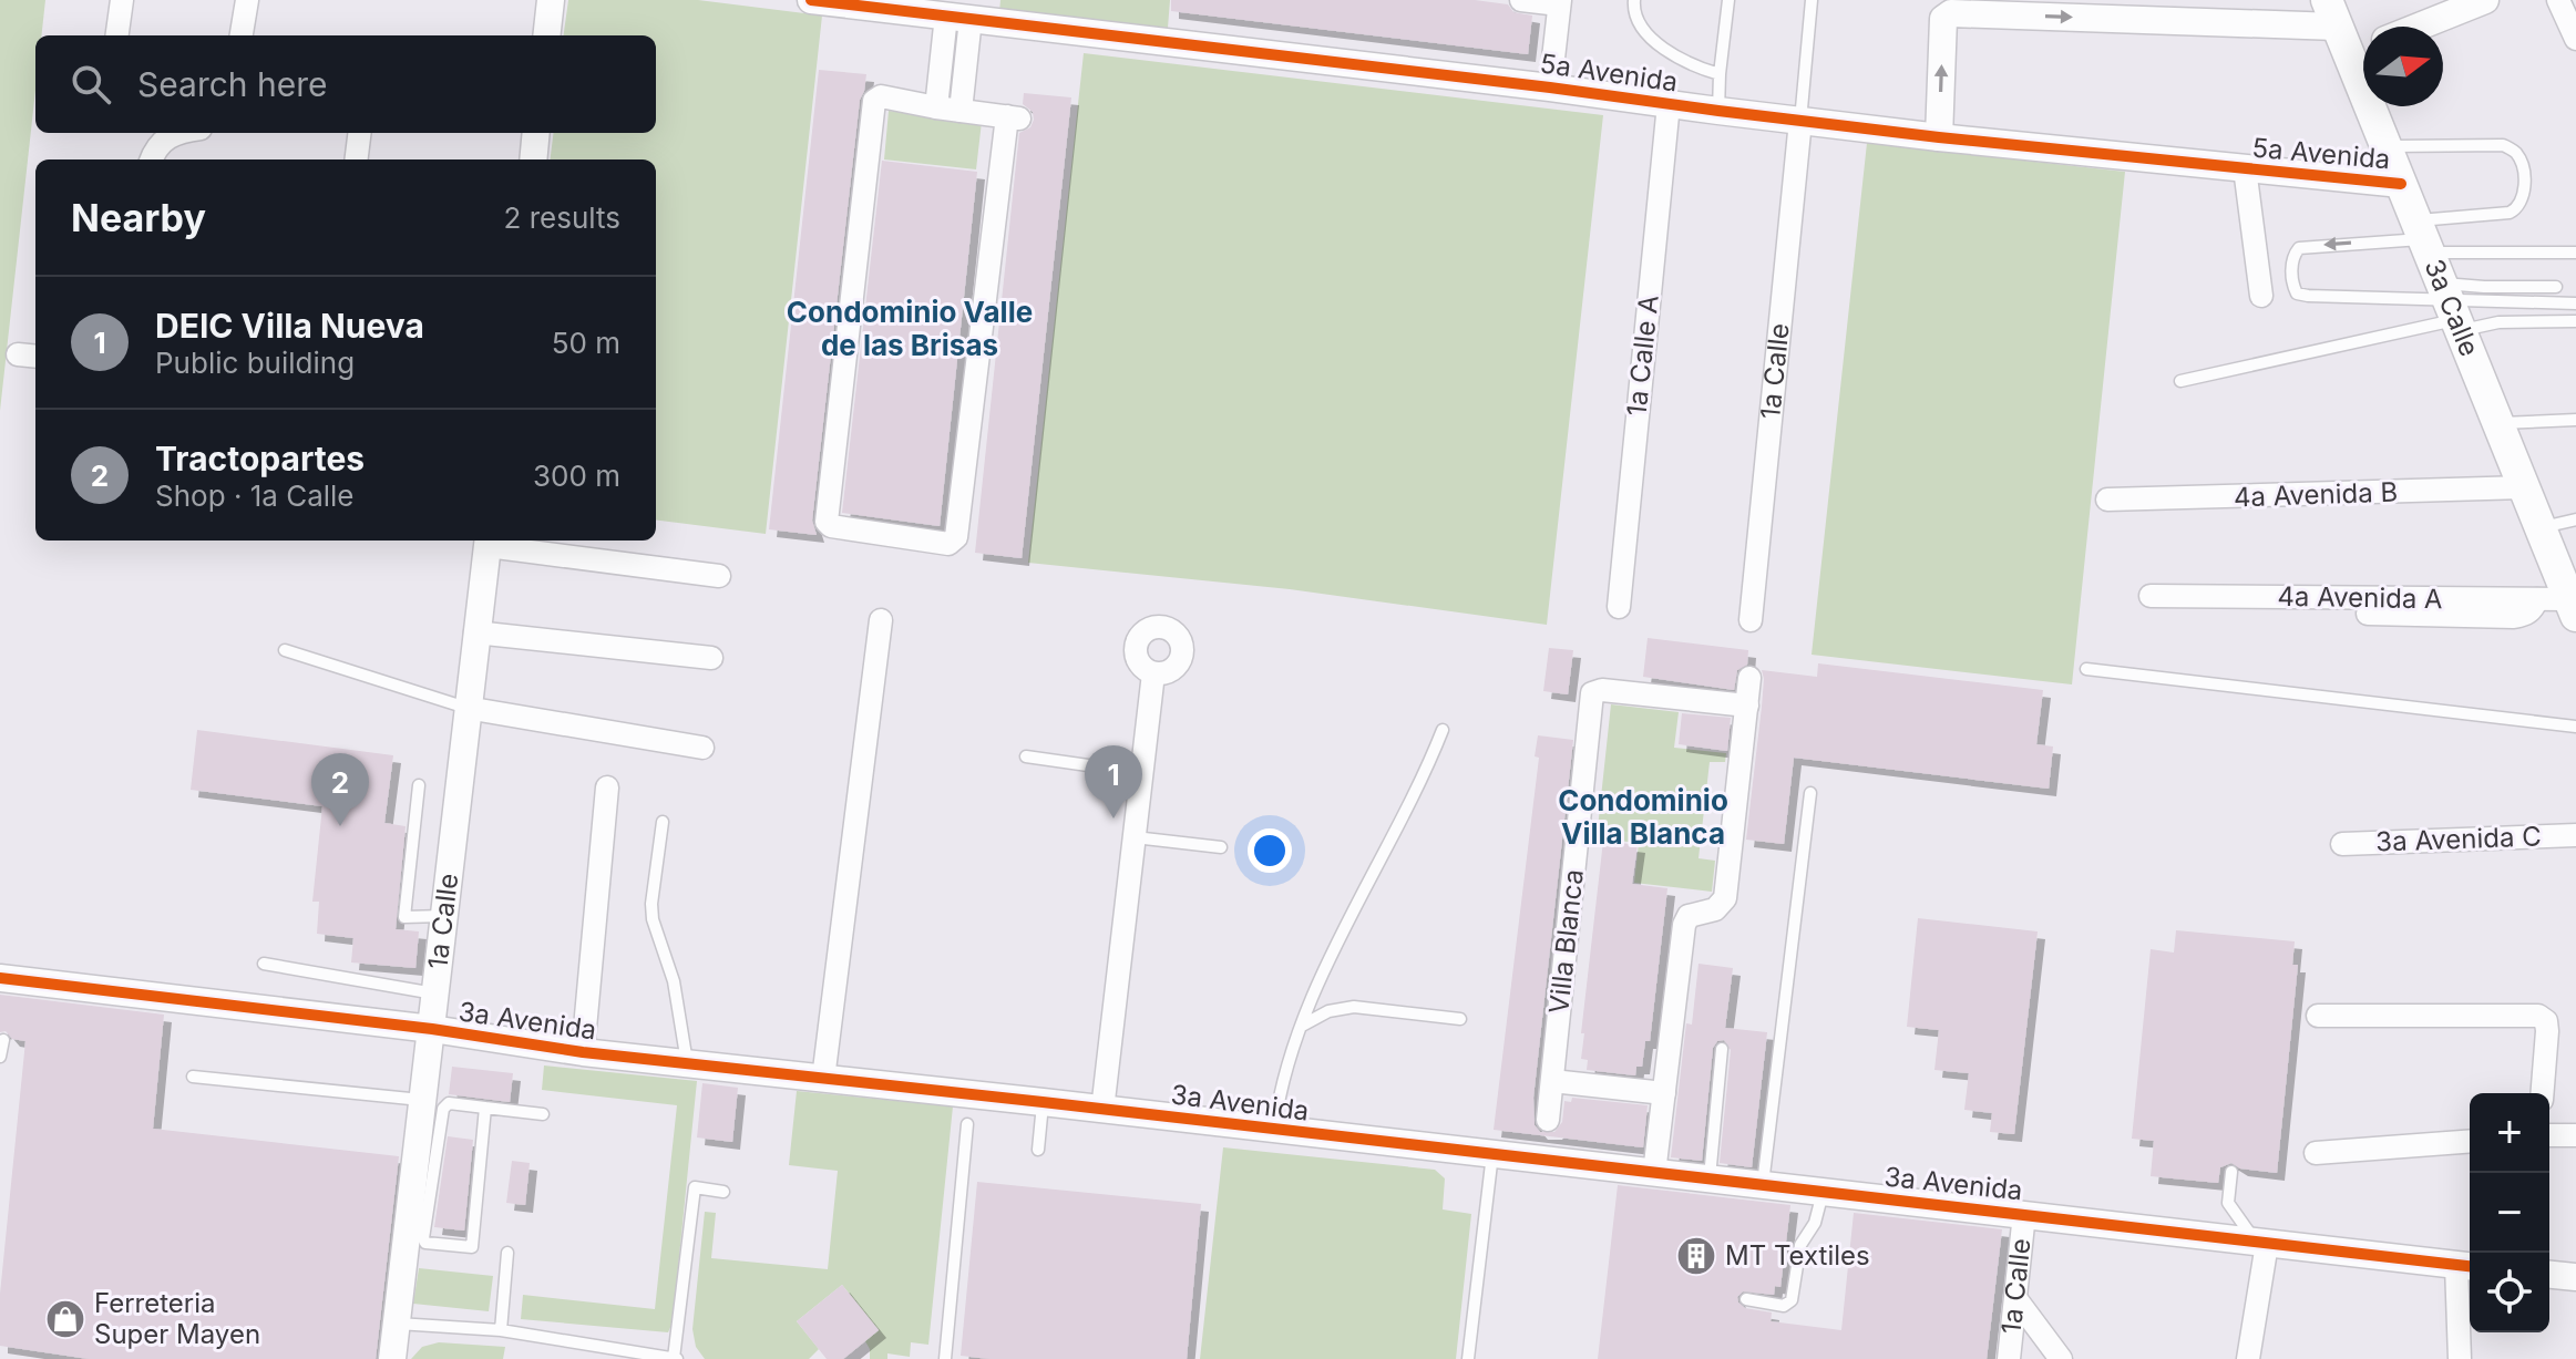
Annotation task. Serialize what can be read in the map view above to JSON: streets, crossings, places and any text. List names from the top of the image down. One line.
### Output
{"streets":{"main road":["3a Calle"],"street":["5a Avenida","1a Calle A","1a Calle","4a Avenida B","4a Avenida A","3a Avenida C","Villa Blanca","3a Avenida"]},"crossings":[["5a Avenida","3a Calle"],["5a Avenida","1a Calle A"],["5a Avenida","1a Calle"],["3a Calle","4a Avenida B"],["3a Calle","4a Avenida A"],["1a Calle","3a Avenida"]],"districts":["Condominio Valle de las Brisas","Condominio Villa Blanca"],"places":{"building":["MT Textiles"],"shop":["Ferreteria Super Mayen"]},"north":"right","page":{"search":"Search here","heading":["Nearby","2 results"],"list":[{"mark":"1","name":"DEIC Villa Nueva","note":"Public building","value":"50 m"},{"mark":"2","name":"Tractopartes","note":"Shop · 1a Calle","value":"300 m"}],"pins":["1","2"],"map_buttons":["+","−"]}}
